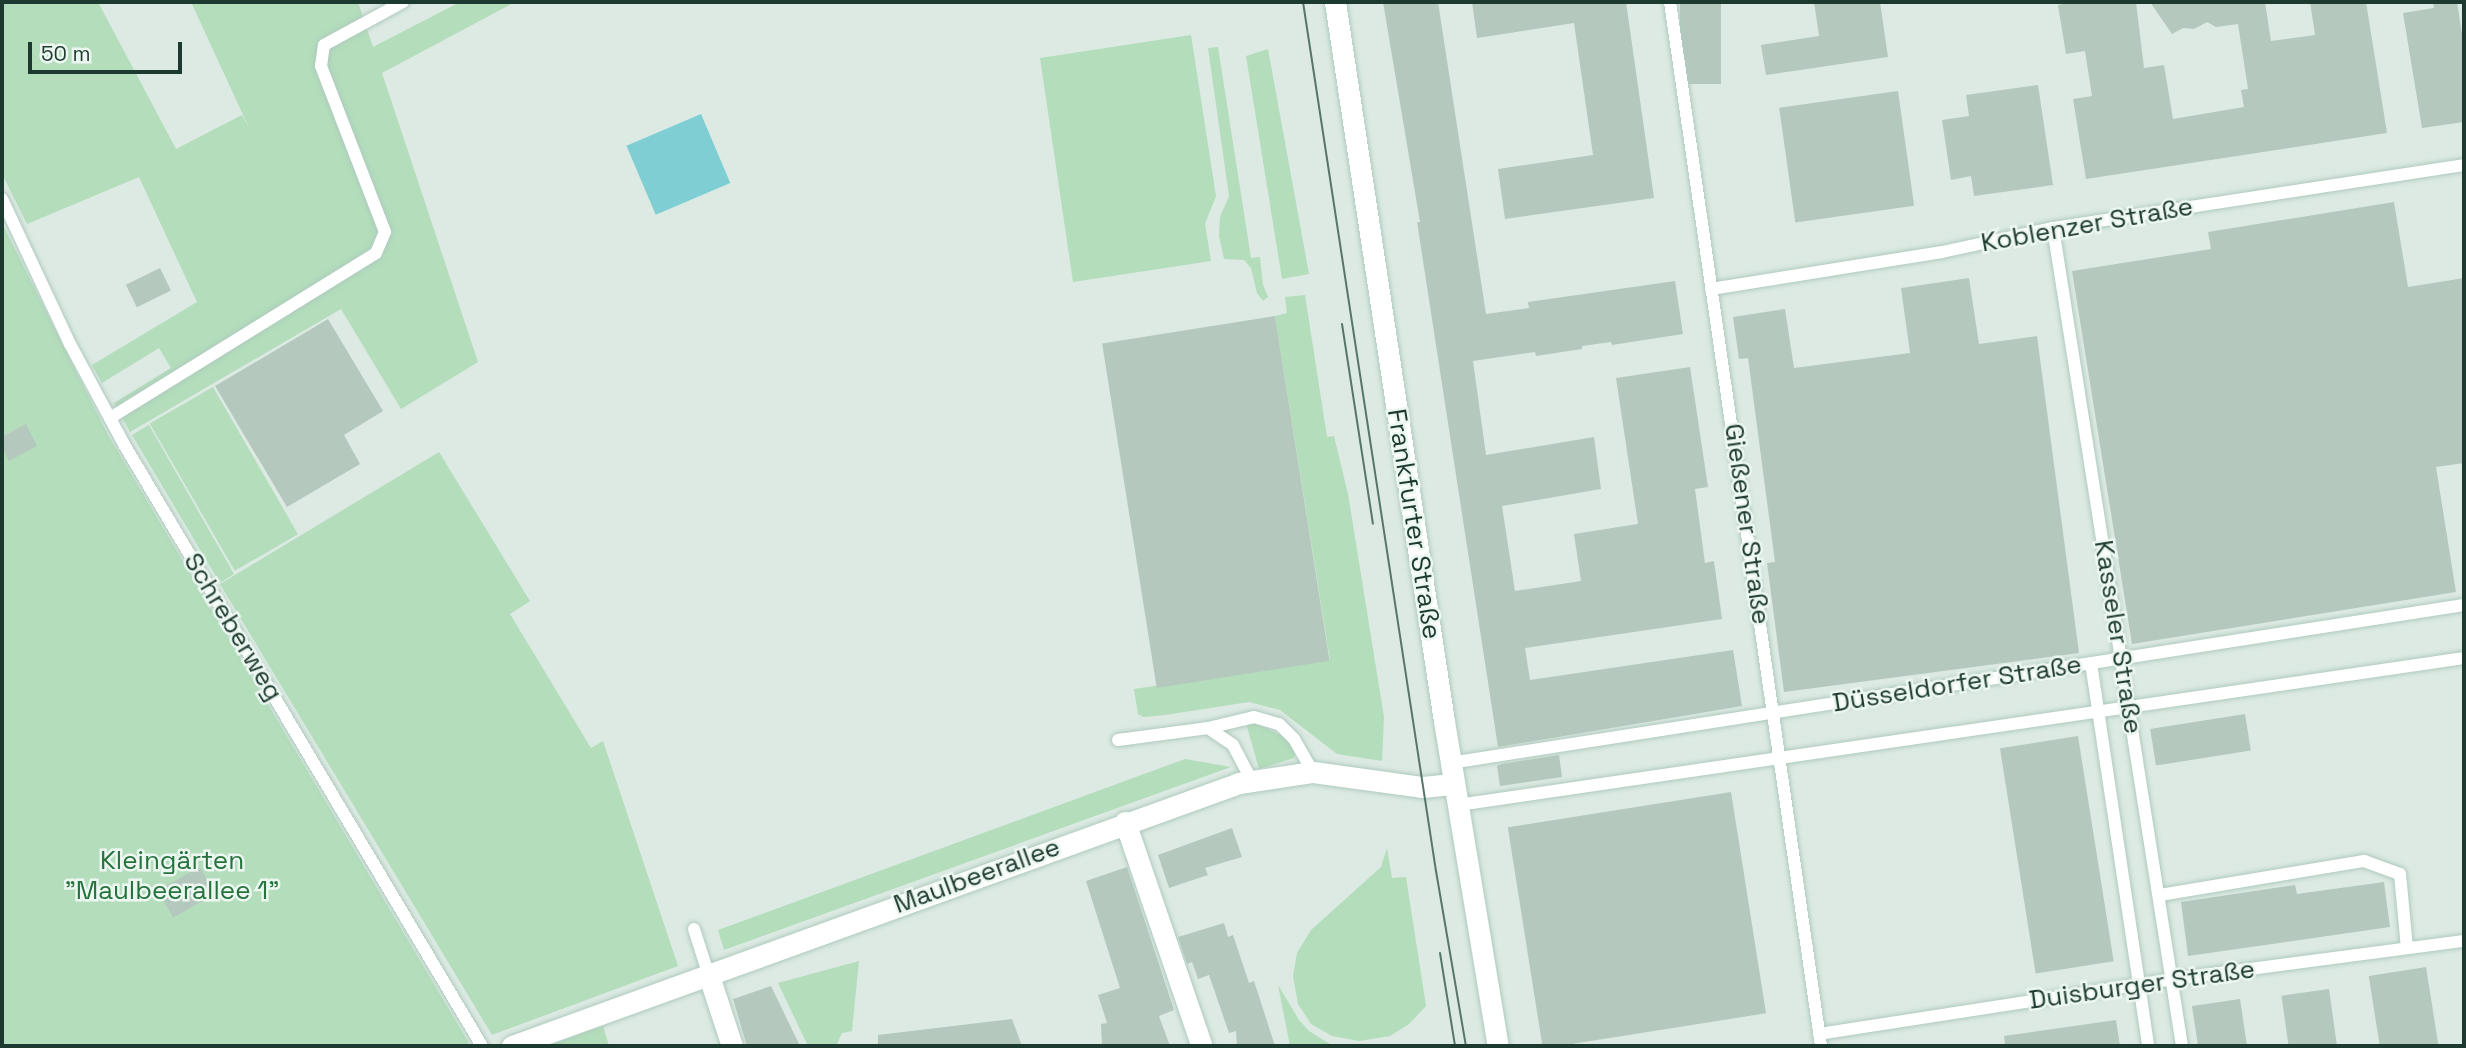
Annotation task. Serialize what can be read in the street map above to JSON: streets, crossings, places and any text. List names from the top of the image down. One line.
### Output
{"streets":{"street":["Frankfurter Straße","Maulbeerallee"],"lane":["Koblenzer Straße","Gießener Straße","Schreberweg","Kasseler Straße","Düsseldorfer Straße","Duisburger Straße"]},"crossings":[["Koblenzer Straße","Gießener Straße"],["Koblenzer Straße","Kasseler Straße"],["Frankfurter Straße","Düsseldorfer Straße"],["Frankfurter Straße","Maulbeerallee"],["Gießener Straße","Düsseldorfer Straße"],["Gießener Straße","Duisburger Straße"],["Kasseler Straße","Düsseldorfer Straße"],["Kasseler Straße","Duisburger Straße"]],"parks":["Kleingärten \"Maulbeerallee 1\""],"scale_bar":"50 m"}
